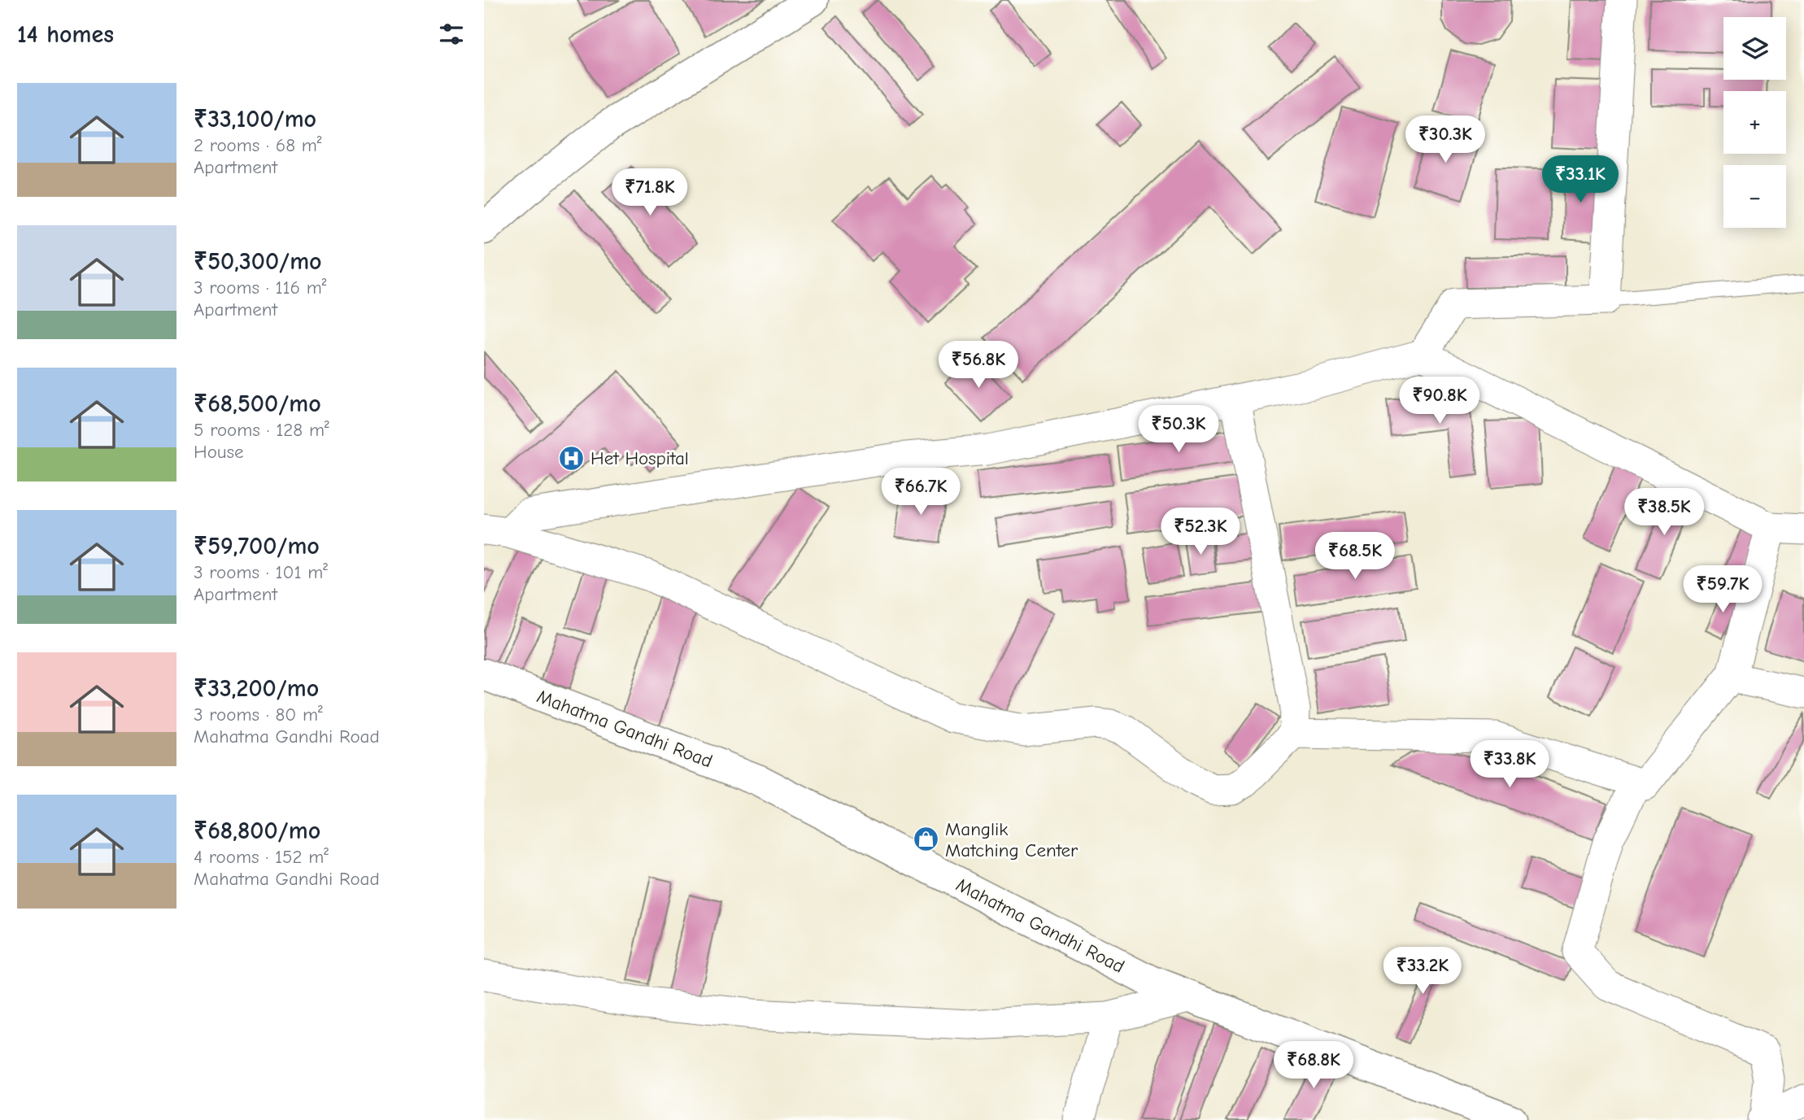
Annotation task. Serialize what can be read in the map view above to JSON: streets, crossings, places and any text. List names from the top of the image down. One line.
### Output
{"streets":{"street":["Mahatma Gandhi Road"]},"places":{"hospital":["Het Hospital"],"shop":["Manglik Matching Center"]},"page":{"heading":"14 homes","map_buttons":["+","−"],"list":[{"name":"₹33,100/mo","note":"2 rooms · 68 m² · Apartment"},{"name":"₹50,300/mo","note":"3 rooms · 116 m² · Apartment"},{"name":"₹68,500/mo","note":"5 rooms · 128 m² · House"},{"name":"₹59,700/mo","note":"3 rooms · 101 m² · Apartment"},{"name":"₹33,200/mo","note":"3 rooms · 80 m² · Mahatma Gandhi Road"},{"name":"₹68,800/mo","note":"4 rooms · 152 m² · Mahatma Gandhi Road"}],"price":["₹30.3K","₹33.1K","₹71.8K","₹56.8K","₹90.8K","₹50.3K","₹66.7K","₹38.5K","₹52.3K","₹68.5K","₹59.7K","₹33.8K","₹33.2K","₹68.8K"]}}
